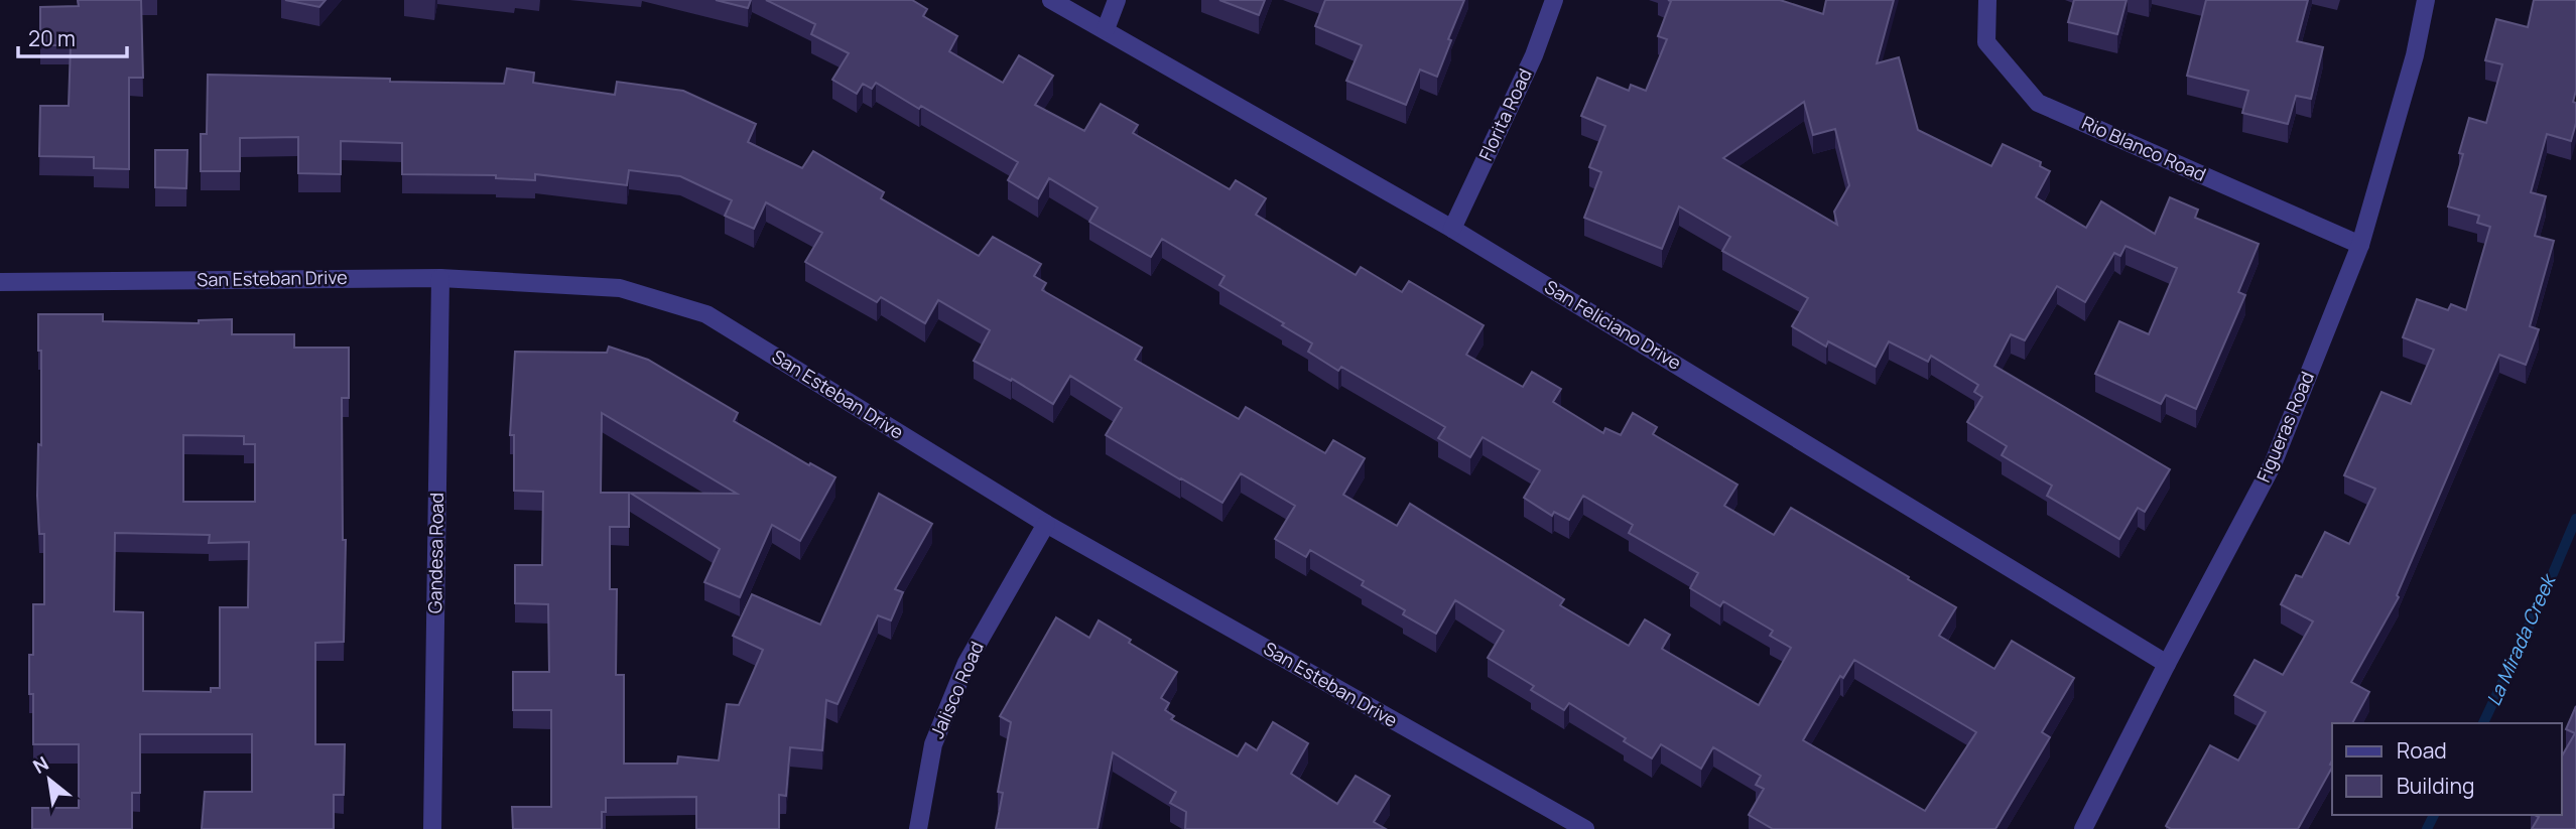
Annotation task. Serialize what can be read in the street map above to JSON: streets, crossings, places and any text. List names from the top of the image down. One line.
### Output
{"streets":{"street":["Florita Road","Rio Blanco Road","San Esteban Drive","San Feliciano Drive","Figueras Road","Gandesa Road","Jalisco Road"]},"crossings":[["Florita Road","San Feliciano Drive"],["Rio Blanco Road","Figueras Road"],["San Esteban Drive","Gandesa Road"],["San Esteban Drive","Jalisco Road"],["San Feliciano Drive","Figueras Road"]],"water":["La Mirada Creek"],"legend":["Road","Building"],"scale_bar":"20 m","north":"top left"}
